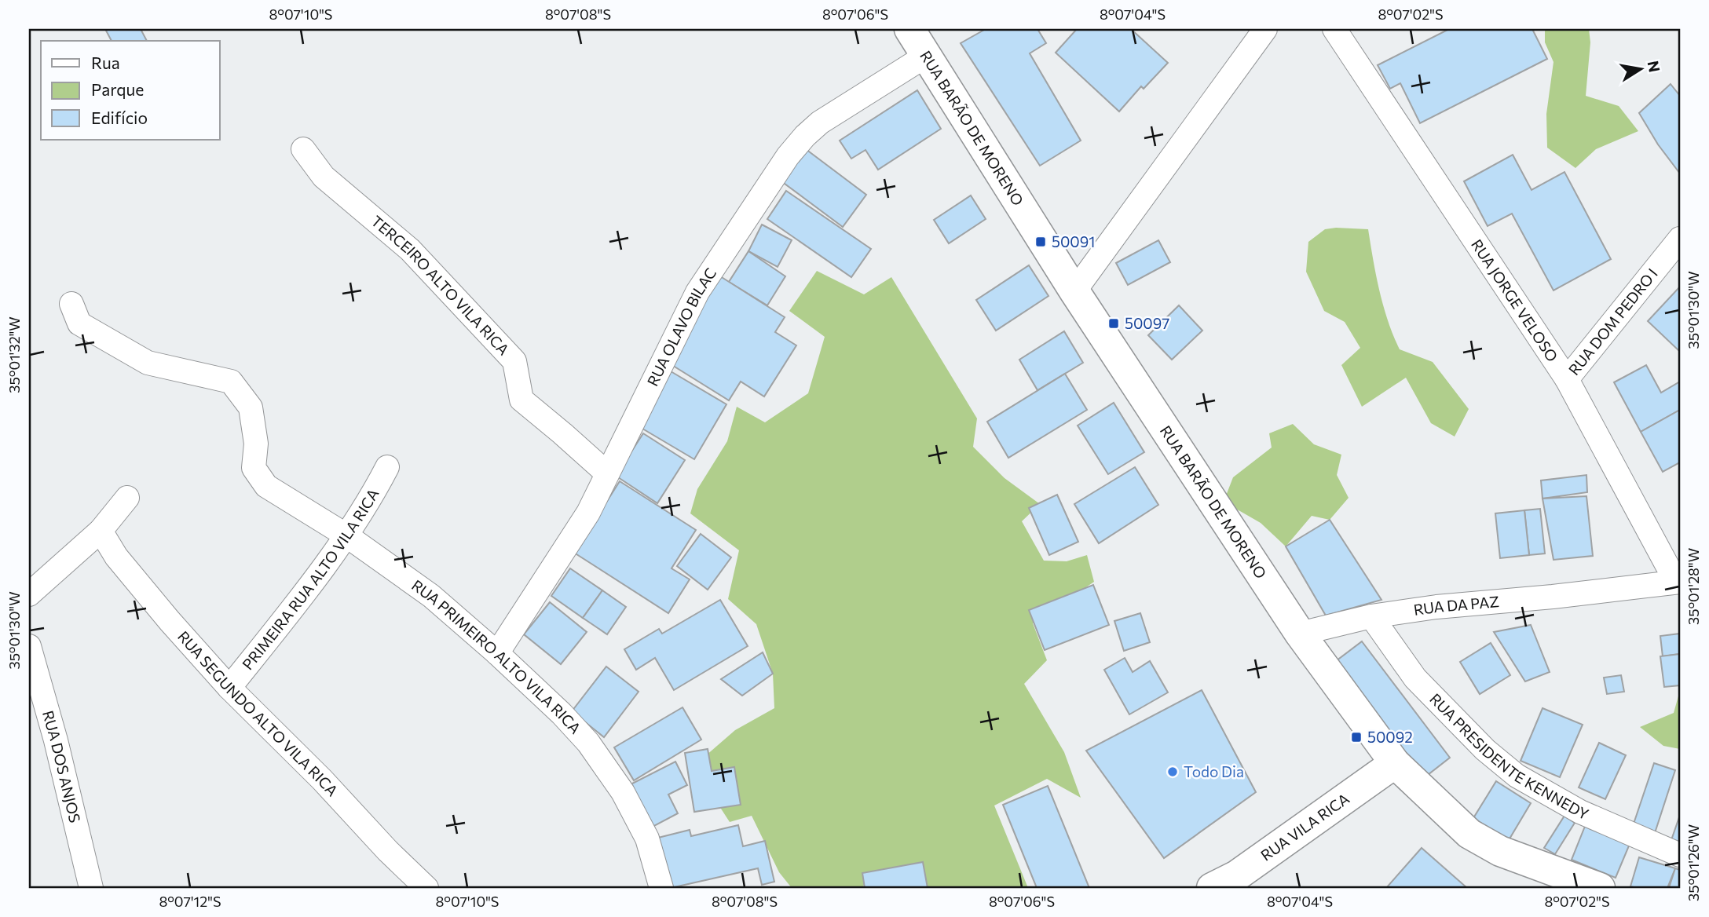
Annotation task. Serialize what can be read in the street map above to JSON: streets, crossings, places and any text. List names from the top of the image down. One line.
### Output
{"streets":{"street":["RUA BARÃO DE MORENO","TERCEIRO ALTO VILA RICA","RUA JORGE VELOSO","RUA DOM PEDRO I","RUA OLAVO BILAC","PRIMEIRA RUA ALTO VILA RICA","RUA DA PAZ","RUA PRIMEIRO ALTO VILA RICA","RUA SEGUNDO ALTO VILA RICA","RUA PRESIDENTE KENNEDY","RUA DOS ANJOS","RUA VILA RICA"]},"crossings":[["RUA BARÃO DE MORENO","RUA OLAVO BILAC"],["RUA BARÃO DE MORENO","RUA DA PAZ"],["RUA BARÃO DE MORENO","RUA VILA RICA"],["TERCEIRO ALTO VILA RICA","RUA OLAVO BILAC"],["RUA JORGE VELOSO","RUA DOM PEDRO I"],["RUA JORGE VELOSO","RUA DA PAZ"],["RUA OLAVO BILAC","RUA PRIMEIRO ALTO VILA RICA"],["PRIMEIRA RUA ALTO VILA RICA","RUA PRIMEIRO ALTO VILA RICA"],["PRIMEIRA RUA ALTO VILA RICA","RUA SEGUNDO ALTO VILA RICA"],["RUA DA PAZ","RUA PRESIDENTE KENNEDY"]],"places":{"transit":["50091","50097","50092"],"other":["Todo Dia"]},"legend":["Rua","Parque","Edifício"],"north":"right","coordinates":["8°07'10\"S","8°07'08\"S","8°07'06\"S","8°07'04\"S","8°07'02\"S","35°01'30\"W","35°01'32\"W","35°01'28\"W","35°01'26\"W","8°07'12\"S"]}
